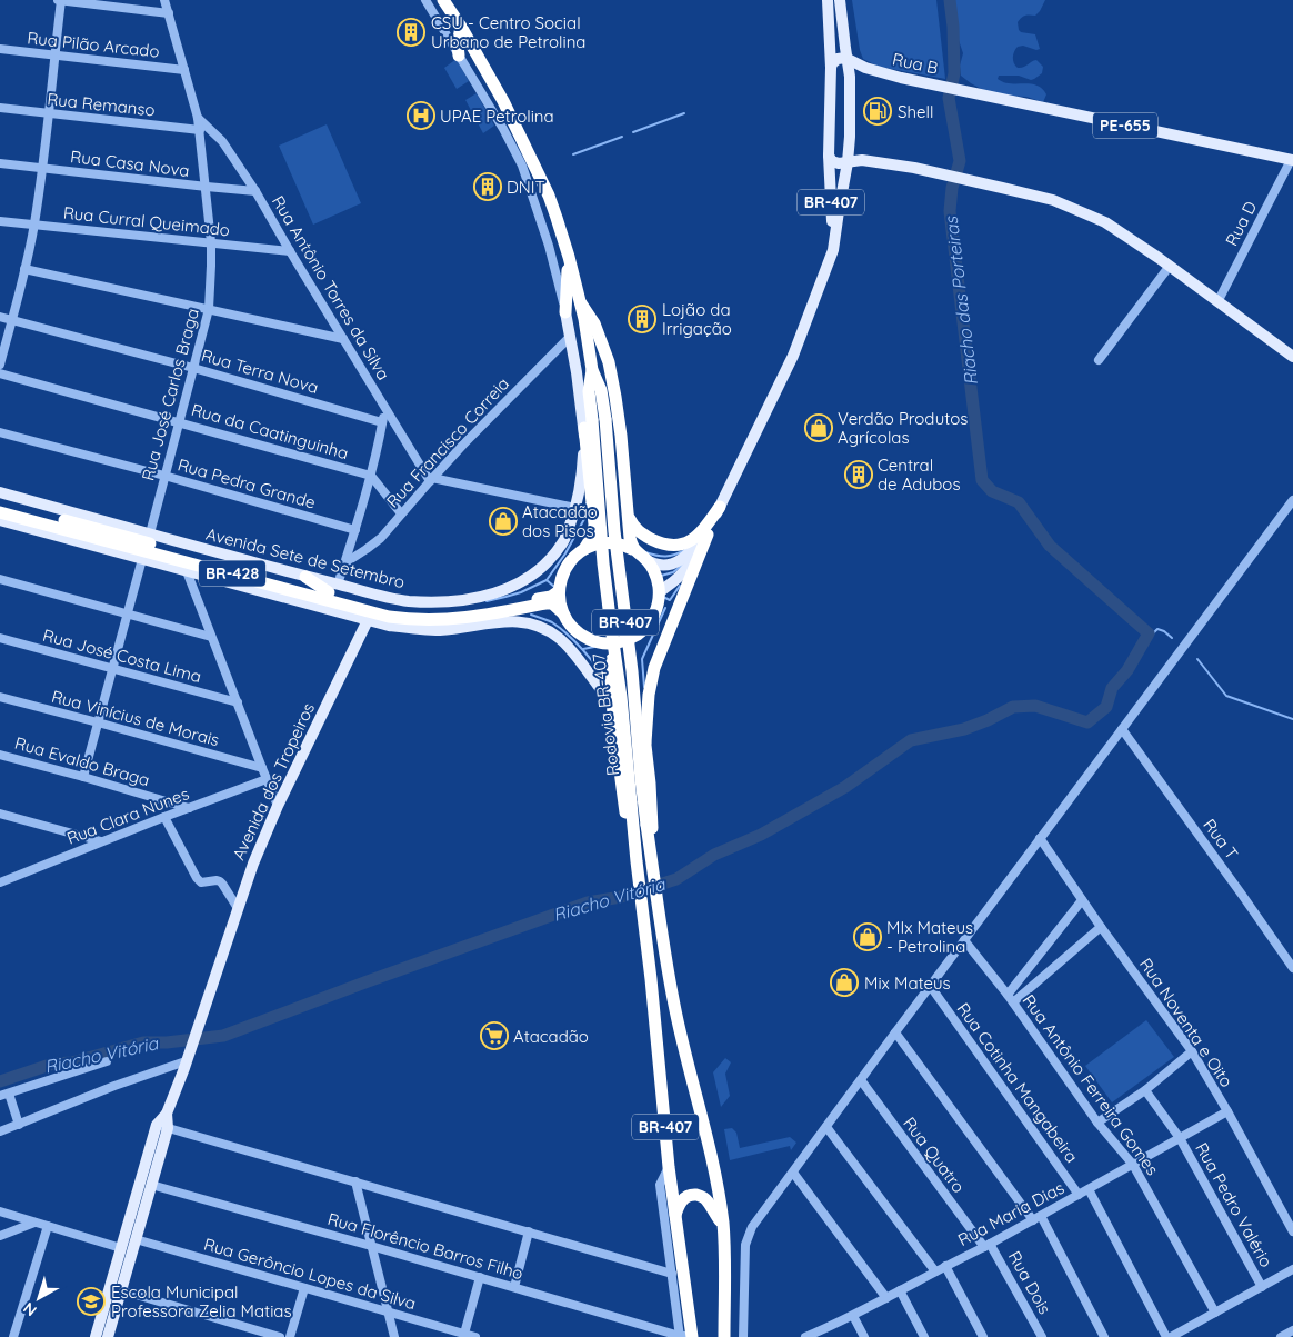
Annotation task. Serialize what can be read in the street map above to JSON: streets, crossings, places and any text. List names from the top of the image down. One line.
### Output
{"streets":{"highway":["BR-407","Avenida Sete de Setembro","BR-428","Rodovia BR-407"],"main road":["Rua B","PE-655","Avenida dos Tropeiros"],"street":["Rua Pilão Arcado","Rua Remanso","Rua Casa Nova","Rua Curral Queimado","Rua D","Rua Antônio Torres da Silva","Rua Terra Nova","Rua José Carlos Braga","Rua da Caatinguinha","Rua Francisco Correia","Rua Pedra Grande","Rua José Costa Lima","Rua Vinícius de Morais","Rua Evaldo Braga","Rua Clara Nunes","Rua T","Rua Noventa e Oito","Rua Cotinha Mangabeira","Rua Antônio Ferreira Gomes","Rua Quatro","Rua Pedro Valério","Rua Maria Dias","Rua Florêncio Barros Filho","Rua Gerôncio Lopes da Silva","Rua Dois"]},"crossings":[["Rua Pilão Arcado","Rua José Carlos Braga"],["Rua B","BR-407"],["Rua B","Rua D"],["Rua Remanso","Rua José Carlos Braga"],["Rua Casa Nova","Rua Antônio Torres da Silva"],["Rua Casa Nova","Rua José Carlos Braga"],["BR-407","Avenida Sete de Setembro"],["BR-407","Rodovia BR-407"],["BR-407","Rua Florêncio Barros Filho"],["Rua Curral Queimado","Rua Antônio Torres da Silva"],["Rua Curral Queimado","Rua José Carlos Braga"],["Rua Antônio Torres da Silva","Rua José Carlos Braga"],["Rua Antônio Torres da Silva","Rua Francisco Correia"],["Rua Terra Nova","Rua José Carlos Braga"],["Rua José Carlos Braga","Rua da Caatinguinha"],["Rua José Carlos Braga","Rua Pedra Grande"],["Rua José Carlos Braga","Avenida Sete de Setembro"],["Rua Francisco Correia","Avenida Sete de Setembro"],["Avenida Sete de Setembro","Rodovia BR-407"],["Avenida Sete de Setembro","Avenida dos Tropeiros"],["Rua Evaldo Braga","Rua Clara Nunes"],["Rua Noventa e Oito","Rua Maria Dias"],["Rua Cotinha Mangabeira","Rua Maria Dias"],["Rua Antônio Ferreira Gomes","Rua Maria Dias"],["Rua Quatro","Rua Maria Dias"],["Rua Quatro","Rua Dois"],["Rua Pedro Valério","Rua Maria Dias"],["Rua Maria Dias","Rua Dois"]],"water":["Riacho das Porteiras","Riacho Vitória"],"places":{"building":["CSU - Centro Social Urbano de Petrolina","DNIT","Lojão da Irrigação","Central de Adubos"],"fuel station":["Shell"],"hospital":["UPAE Petrolina"],"shop":["Verdão Produtos Agrícolas","Atacadão dos Pisos","MIx Mateus - Petrolina","Mix Mateus"],"supermarket":["Atacadão"],"school or university":["Escola Municipal Professora Zelia Matias"]},"north":"bottom left"}
